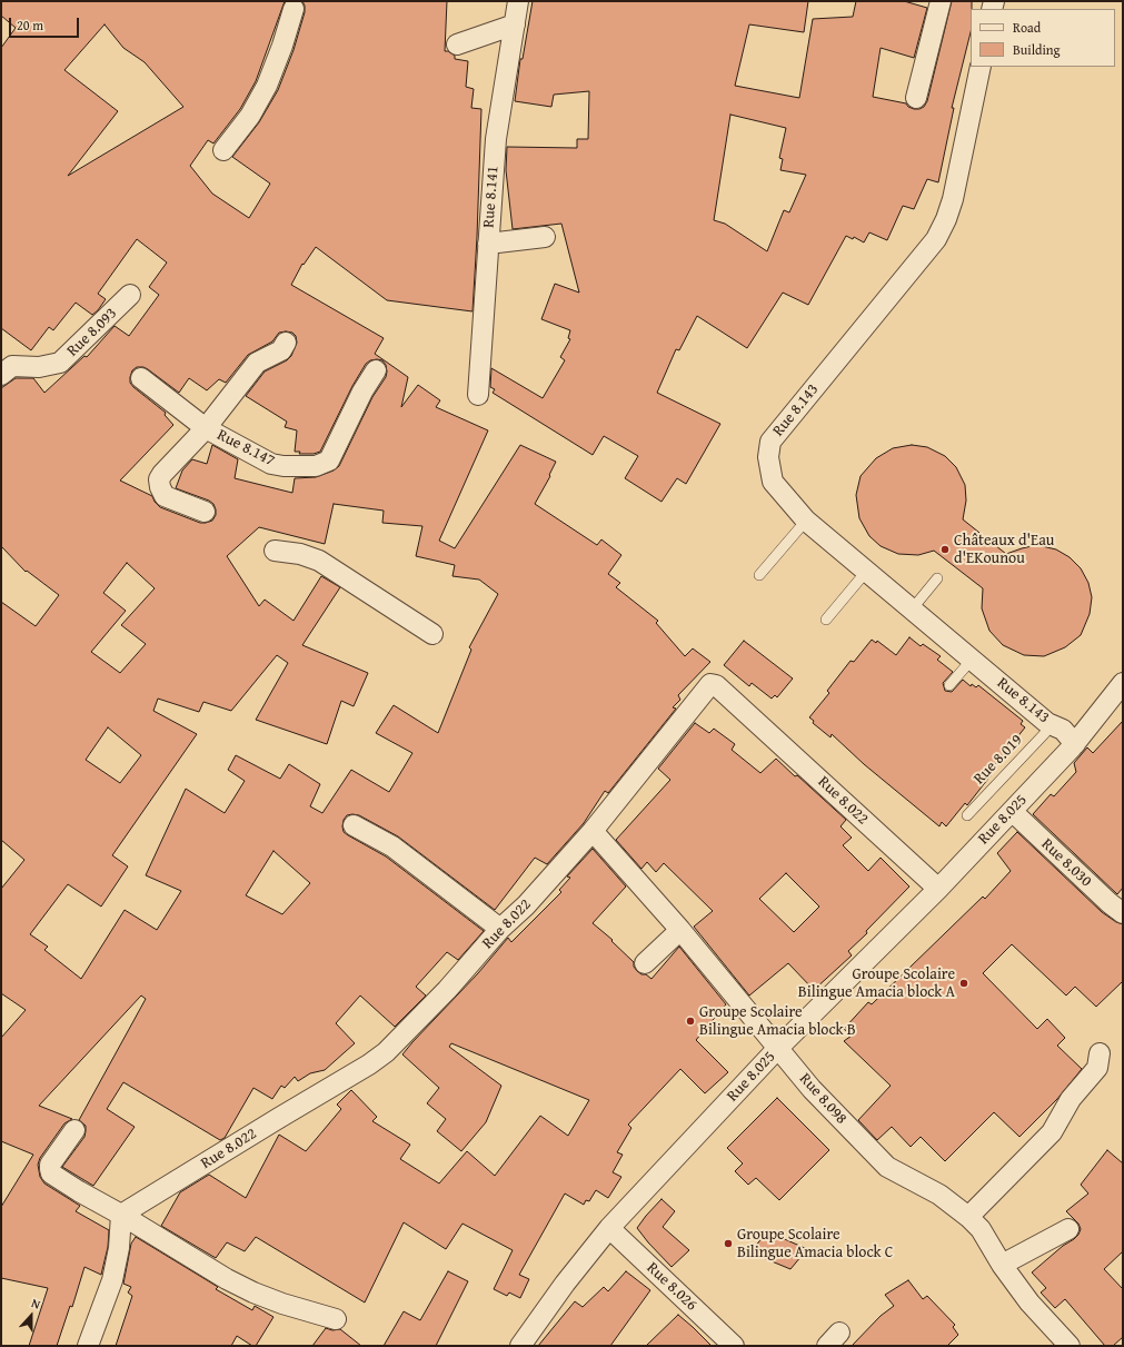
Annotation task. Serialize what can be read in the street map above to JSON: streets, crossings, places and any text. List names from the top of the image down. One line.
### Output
{"streets":{"street":["Rue 8.141","Rue 8.093","Rue 8.143","Rue 8.147","Rue 8.022","Rue 8.025","Rue 8.030","Rue 8.098","Rue 8.026"],"lane":["Rue 8.019"]},"crossings":[["Rue 8.143","Rue 8.019"],["Rue 8.143","Rue 8.025"],["Rue 8.022","Rue 8.025"],["Rue 8.022","Rue 8.098"],["Rue 8.025","Rue 8.030"],["Rue 8.025","Rue 8.098"],["Rue 8.025","Rue 8.026"]],"places":["Châteaux d'Eau d'EKounou","Groupe Scolaire Bilingue Amacia block A","Groupe Scolaire Bilingue Amacia block B","Groupe Scolaire Bilingue Amacia block C"],"legend":["Road","Building"],"scale_bar":"20 m","north":"top"}
